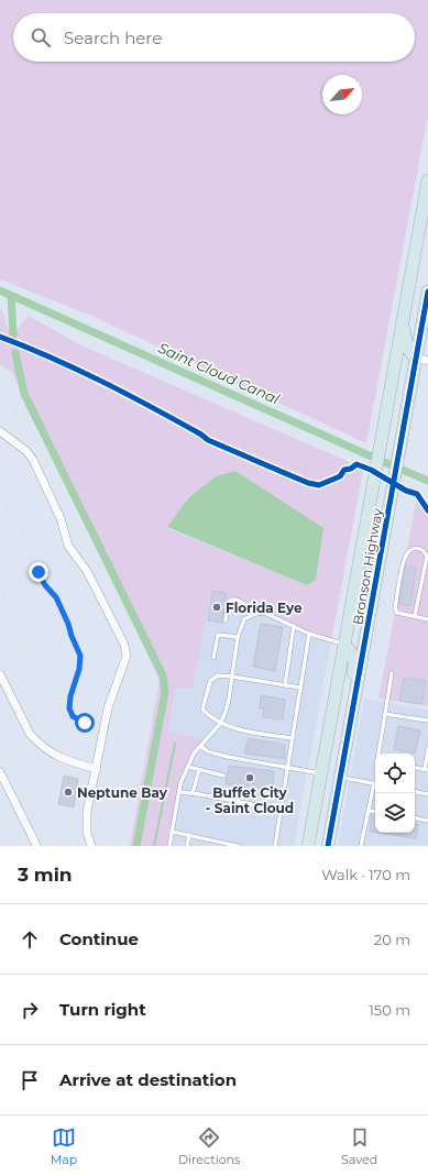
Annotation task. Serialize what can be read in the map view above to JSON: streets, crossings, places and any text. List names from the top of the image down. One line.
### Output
{"streets":{"highway":["Bronson Highway"]},"water":["Saint Cloud Canal"],"places":["Florida Eye","Buffet City - Saint Cloud","Neptune Bay"],"north":"top right","page":{"search":"Search here","heading":["3 min","Walk · 170 m"],"list":[["Continue","20 m"],["Turn right","150 m"],"Arrive at destination"],"nav":["Map","Directions","Saved"]}}
